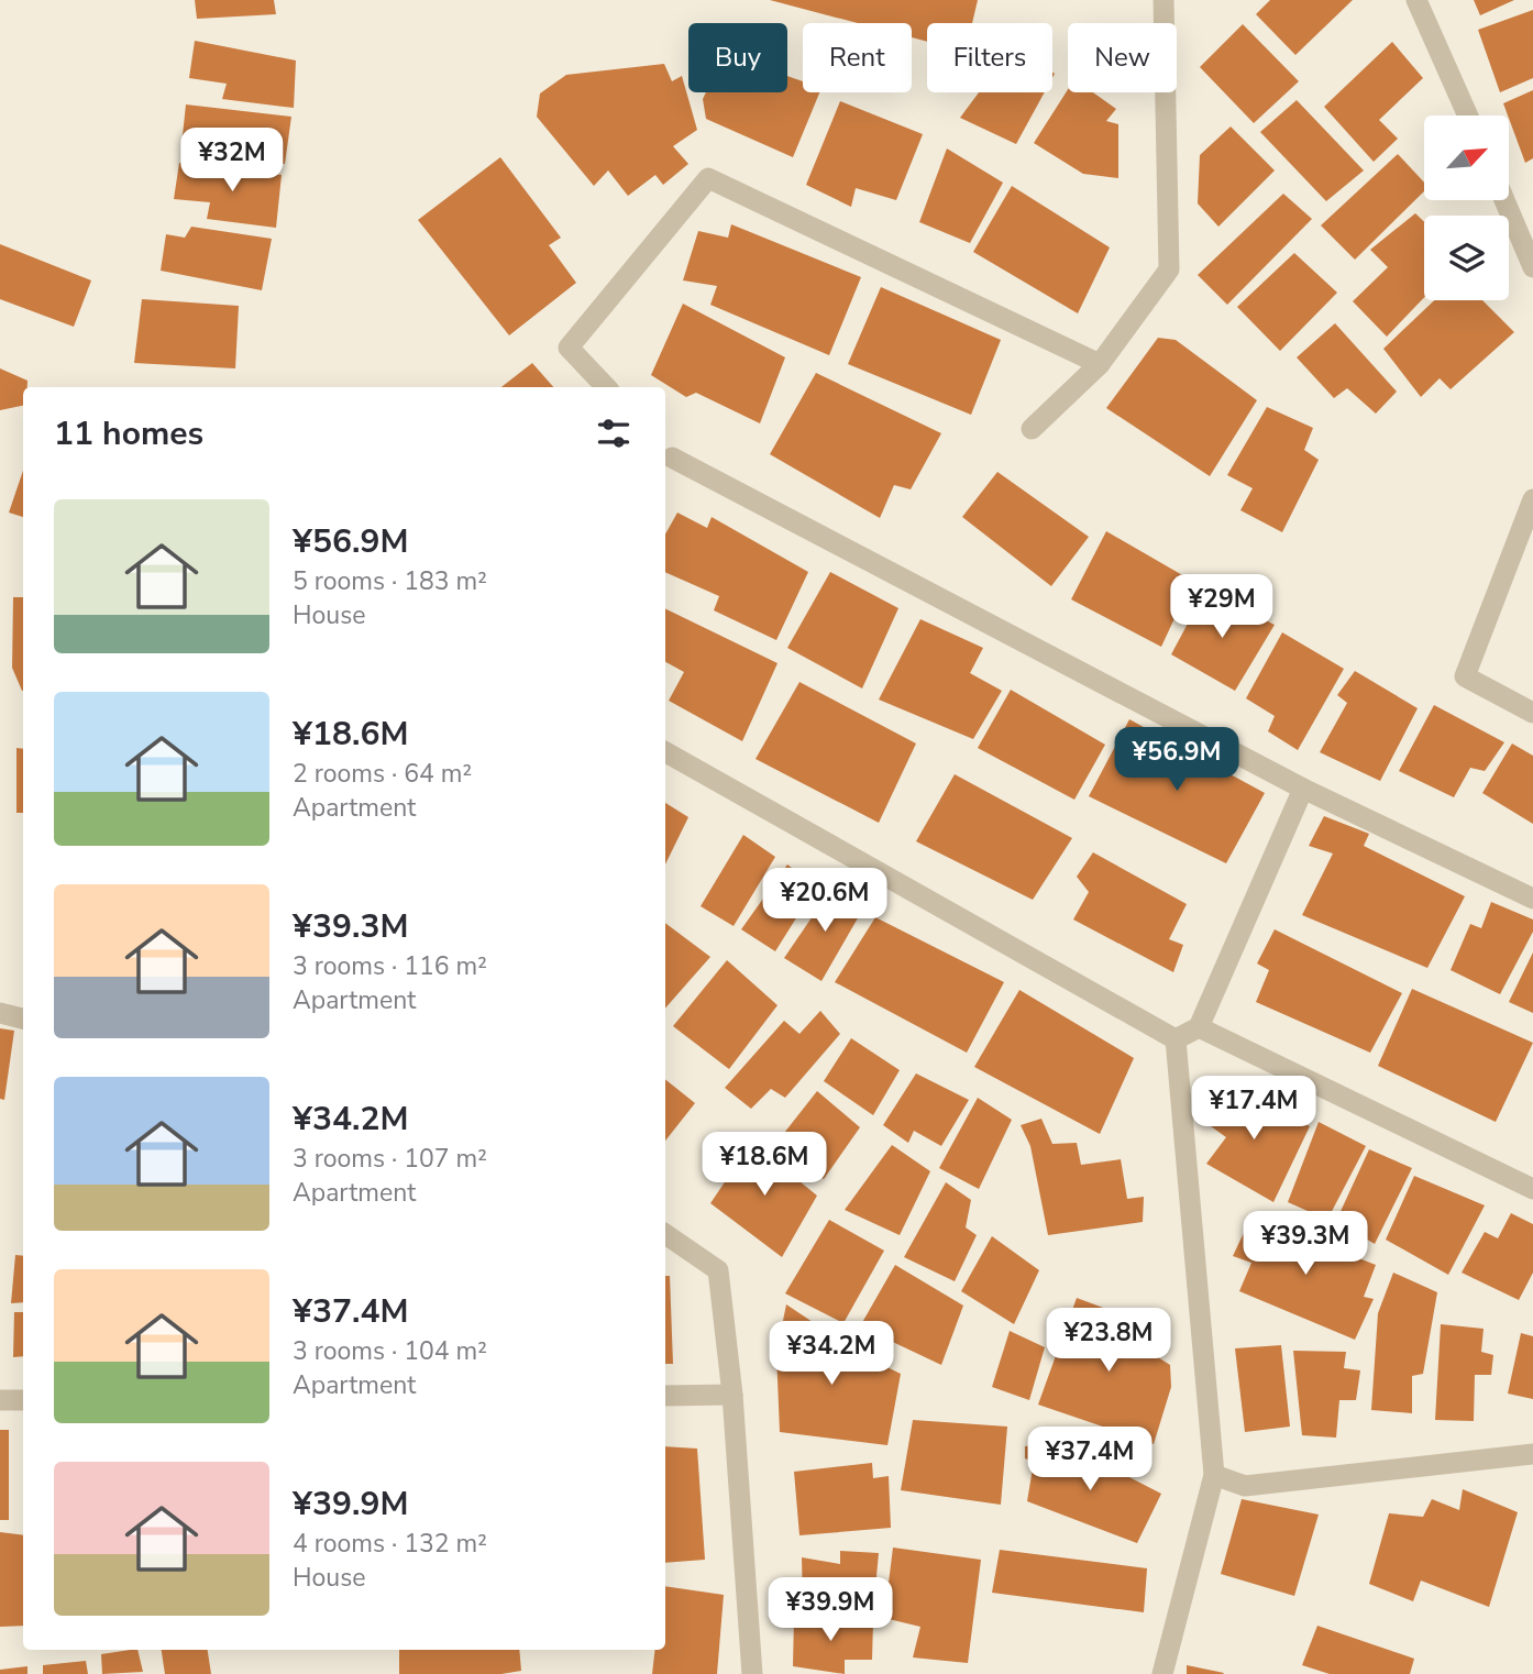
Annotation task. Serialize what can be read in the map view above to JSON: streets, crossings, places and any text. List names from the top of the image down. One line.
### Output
{"north":"top right","page":{"chip":["Buy","Rent","Filters","New"],"price":["¥32M","¥29M","¥56.9M","¥20.6M","¥17.4M","¥18.6M","¥39.3M","¥23.8M","¥34.2M","¥37.4M","¥39.9M"],"heading":"11 homes","list":[{"name":"¥56.9M","note":"5 rooms · 183 m² · House"},{"name":"¥18.6M","note":"2 rooms · 64 m² · Apartment"},{"name":"¥39.3M","note":"3 rooms · 116 m² · Apartment"},{"name":"¥34.2M","note":"3 rooms · 107 m² · Apartment"},{"name":"¥37.4M","note":"3 rooms · 104 m² · Apartment"},{"name":"¥39.9M","note":"4 rooms · 132 m² · House"}]}}
